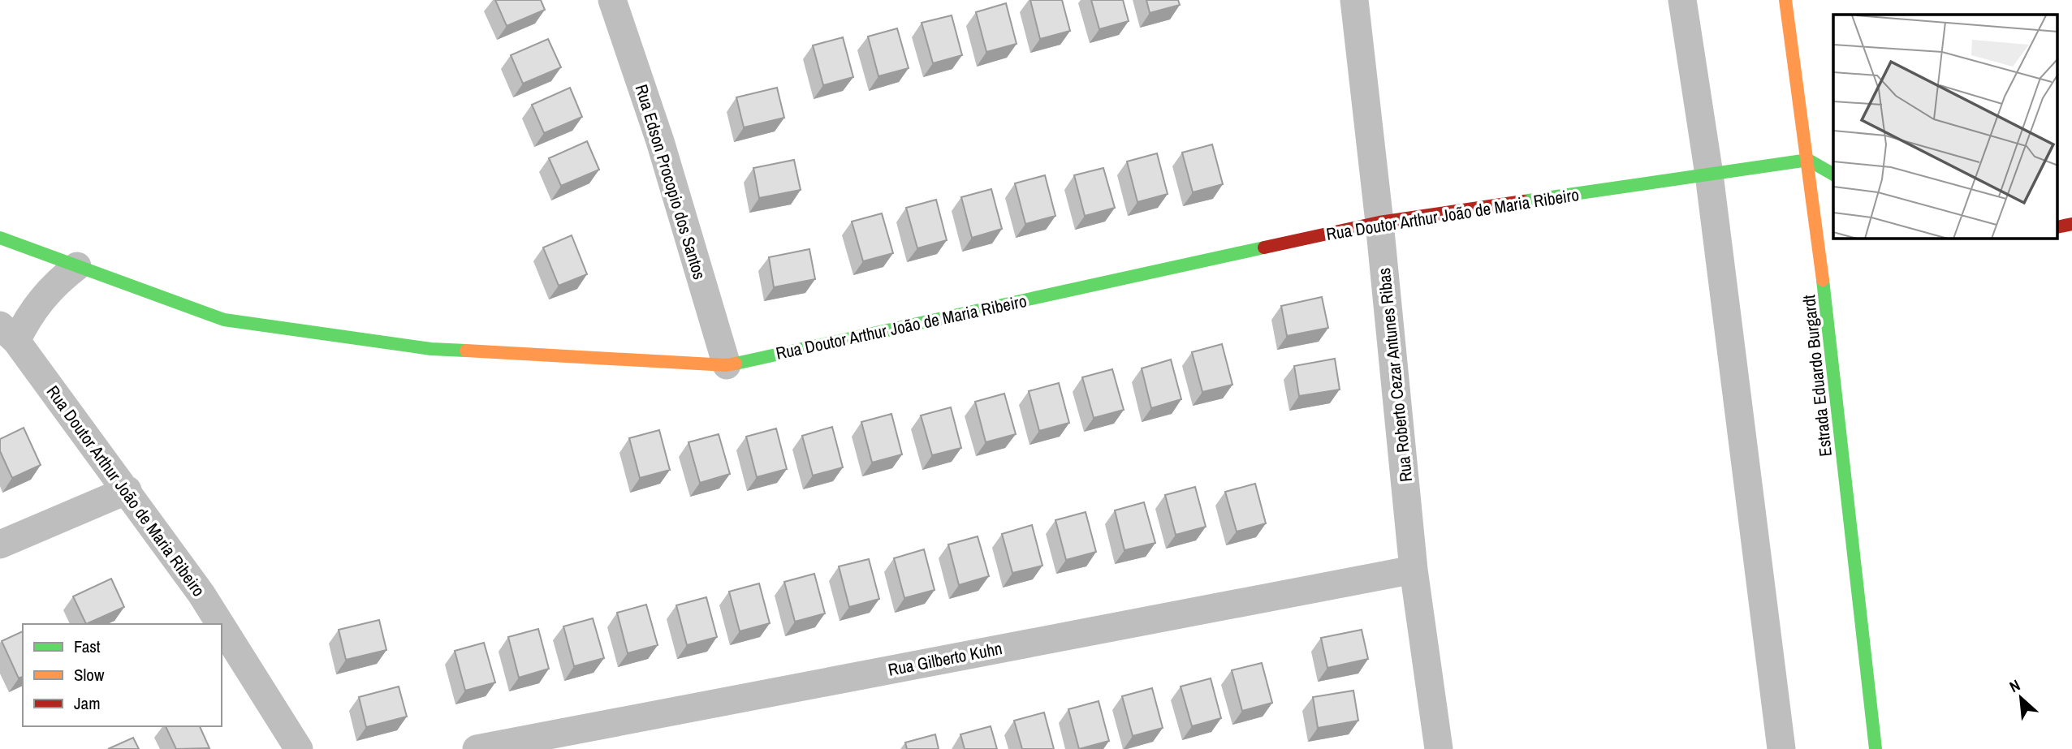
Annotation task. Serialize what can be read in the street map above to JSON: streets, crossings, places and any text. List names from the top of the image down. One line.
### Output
{"streets":{"street":["Rua Edson Procopio dos Santos","Rua Doutor Arthur João de Maria Ribeiro","Rua Roberto Cezar Antunes Ribas","Estrada Eduardo Burgardt","Rua Gilberto Kuhn"]},"crossings":[["Rua Edson Procopio dos Santos","Rua Doutor Arthur João de Maria Ribeiro"],["Rua Doutor Arthur João de Maria Ribeiro","Rua Roberto Cezar Antunes Ribas"],["Rua Doutor Arthur João de Maria Ribeiro","Estrada Eduardo Burgardt"],["Rua Roberto Cezar Antunes Ribas","Rua Gilberto Kuhn"]],"legend":["Fast","Slow","Jam"],"north":"top left"}
